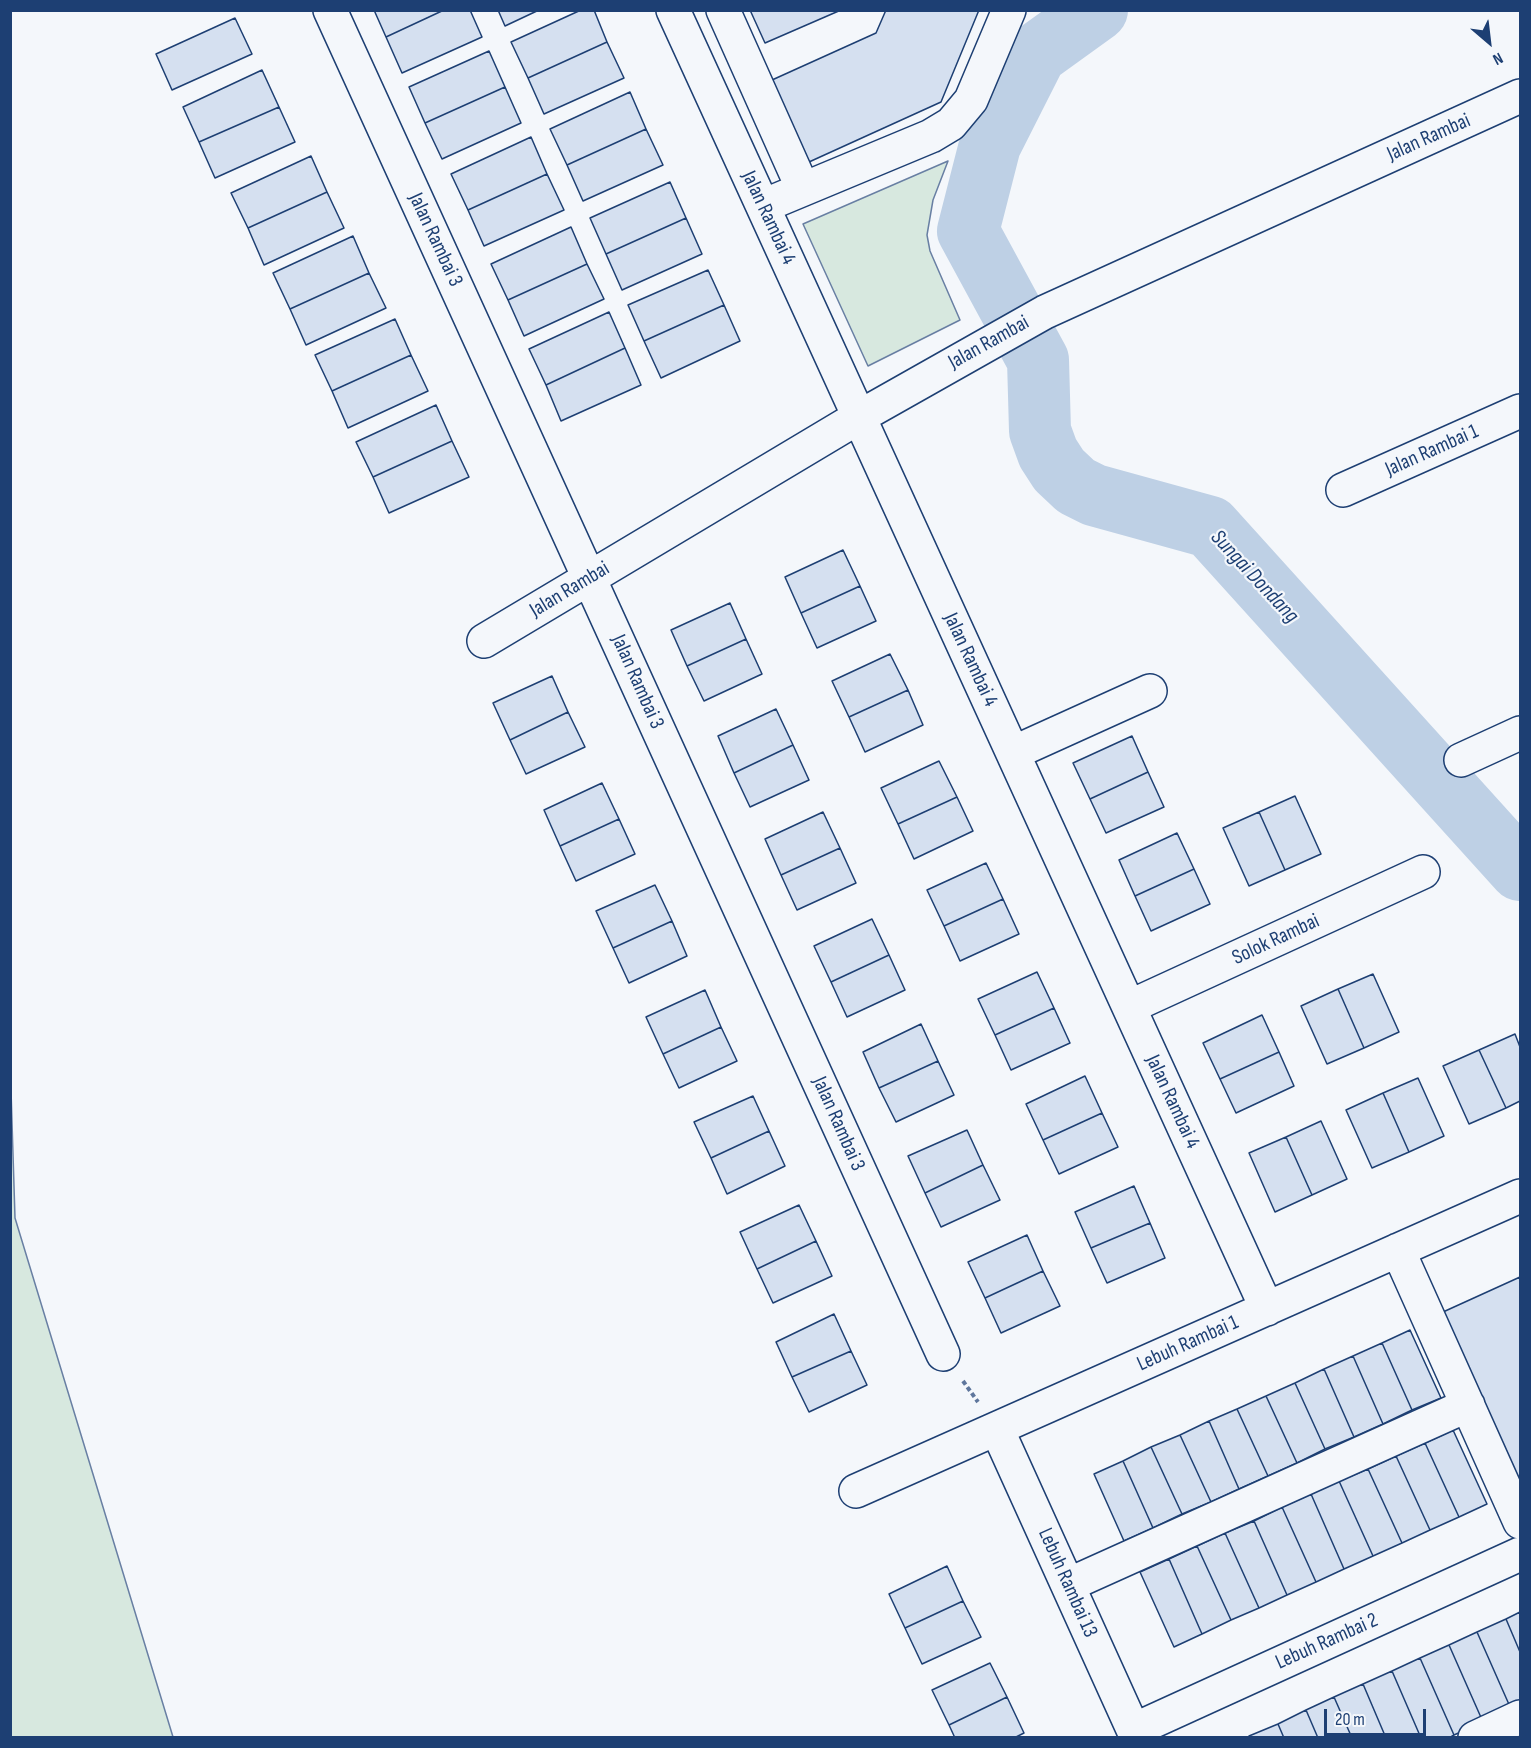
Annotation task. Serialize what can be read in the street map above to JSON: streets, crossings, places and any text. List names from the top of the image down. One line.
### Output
{"streets":{"street":["Jalan Rambai","Jalan Rambai 4","Jalan Rambai 3","Jalan Rambai 1","Solok Rambai","Lebuh Rambai 1","Lebuh Rambai 13","Lebuh Rambai 2"]},"crossings":[["Jalan Rambai","Jalan Rambai 4"],["Jalan Rambai","Jalan Rambai 3"],["Jalan Rambai 4","Solok Rambai"],["Jalan Rambai 4","Lebuh Rambai 1"],["Lebuh Rambai 1","Lebuh Rambai 13"],["Lebuh Rambai 13","Lebuh Rambai 2"]],"water":["Sungai Dondang"],"scale_bar":"20 m","north":"bottom right"}
